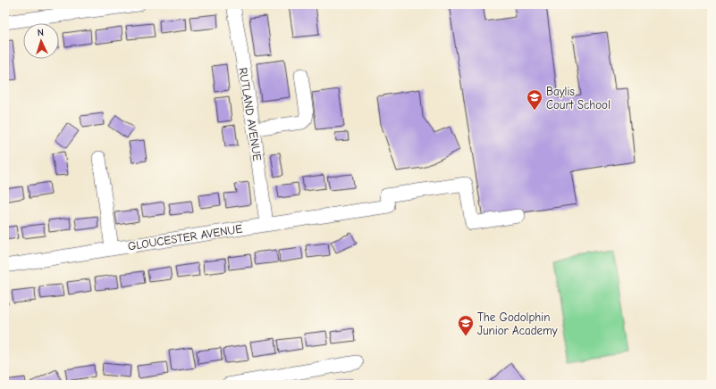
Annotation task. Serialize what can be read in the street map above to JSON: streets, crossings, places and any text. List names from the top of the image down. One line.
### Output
{"streets":{"street":["RUTLAND AVENUE","GLOUCESTER AVENUE"]},"crossings":[["RUTLAND AVENUE","GLOUCESTER AVENUE"]],"places":{"school or university":["Baylis Court School","The Godolphin Junior Academy"]},"north":"top"}
